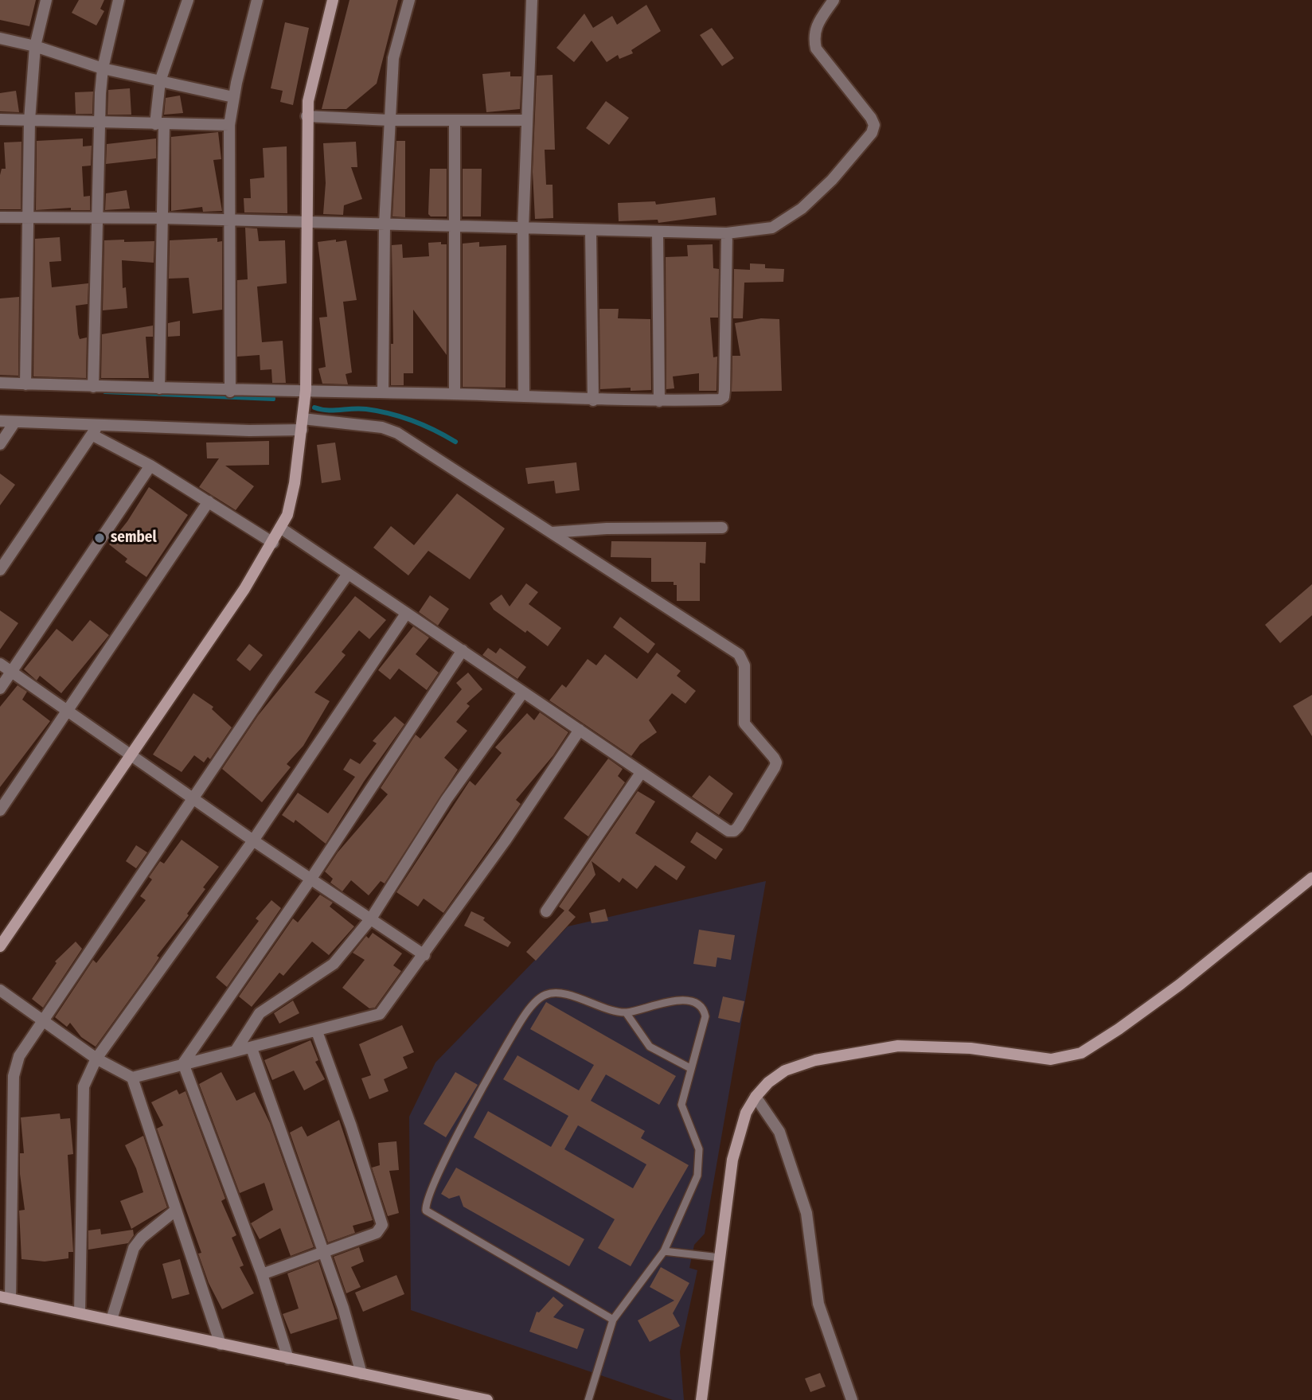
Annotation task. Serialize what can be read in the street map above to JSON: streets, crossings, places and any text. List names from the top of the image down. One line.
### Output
{"places":["sembel"]}
